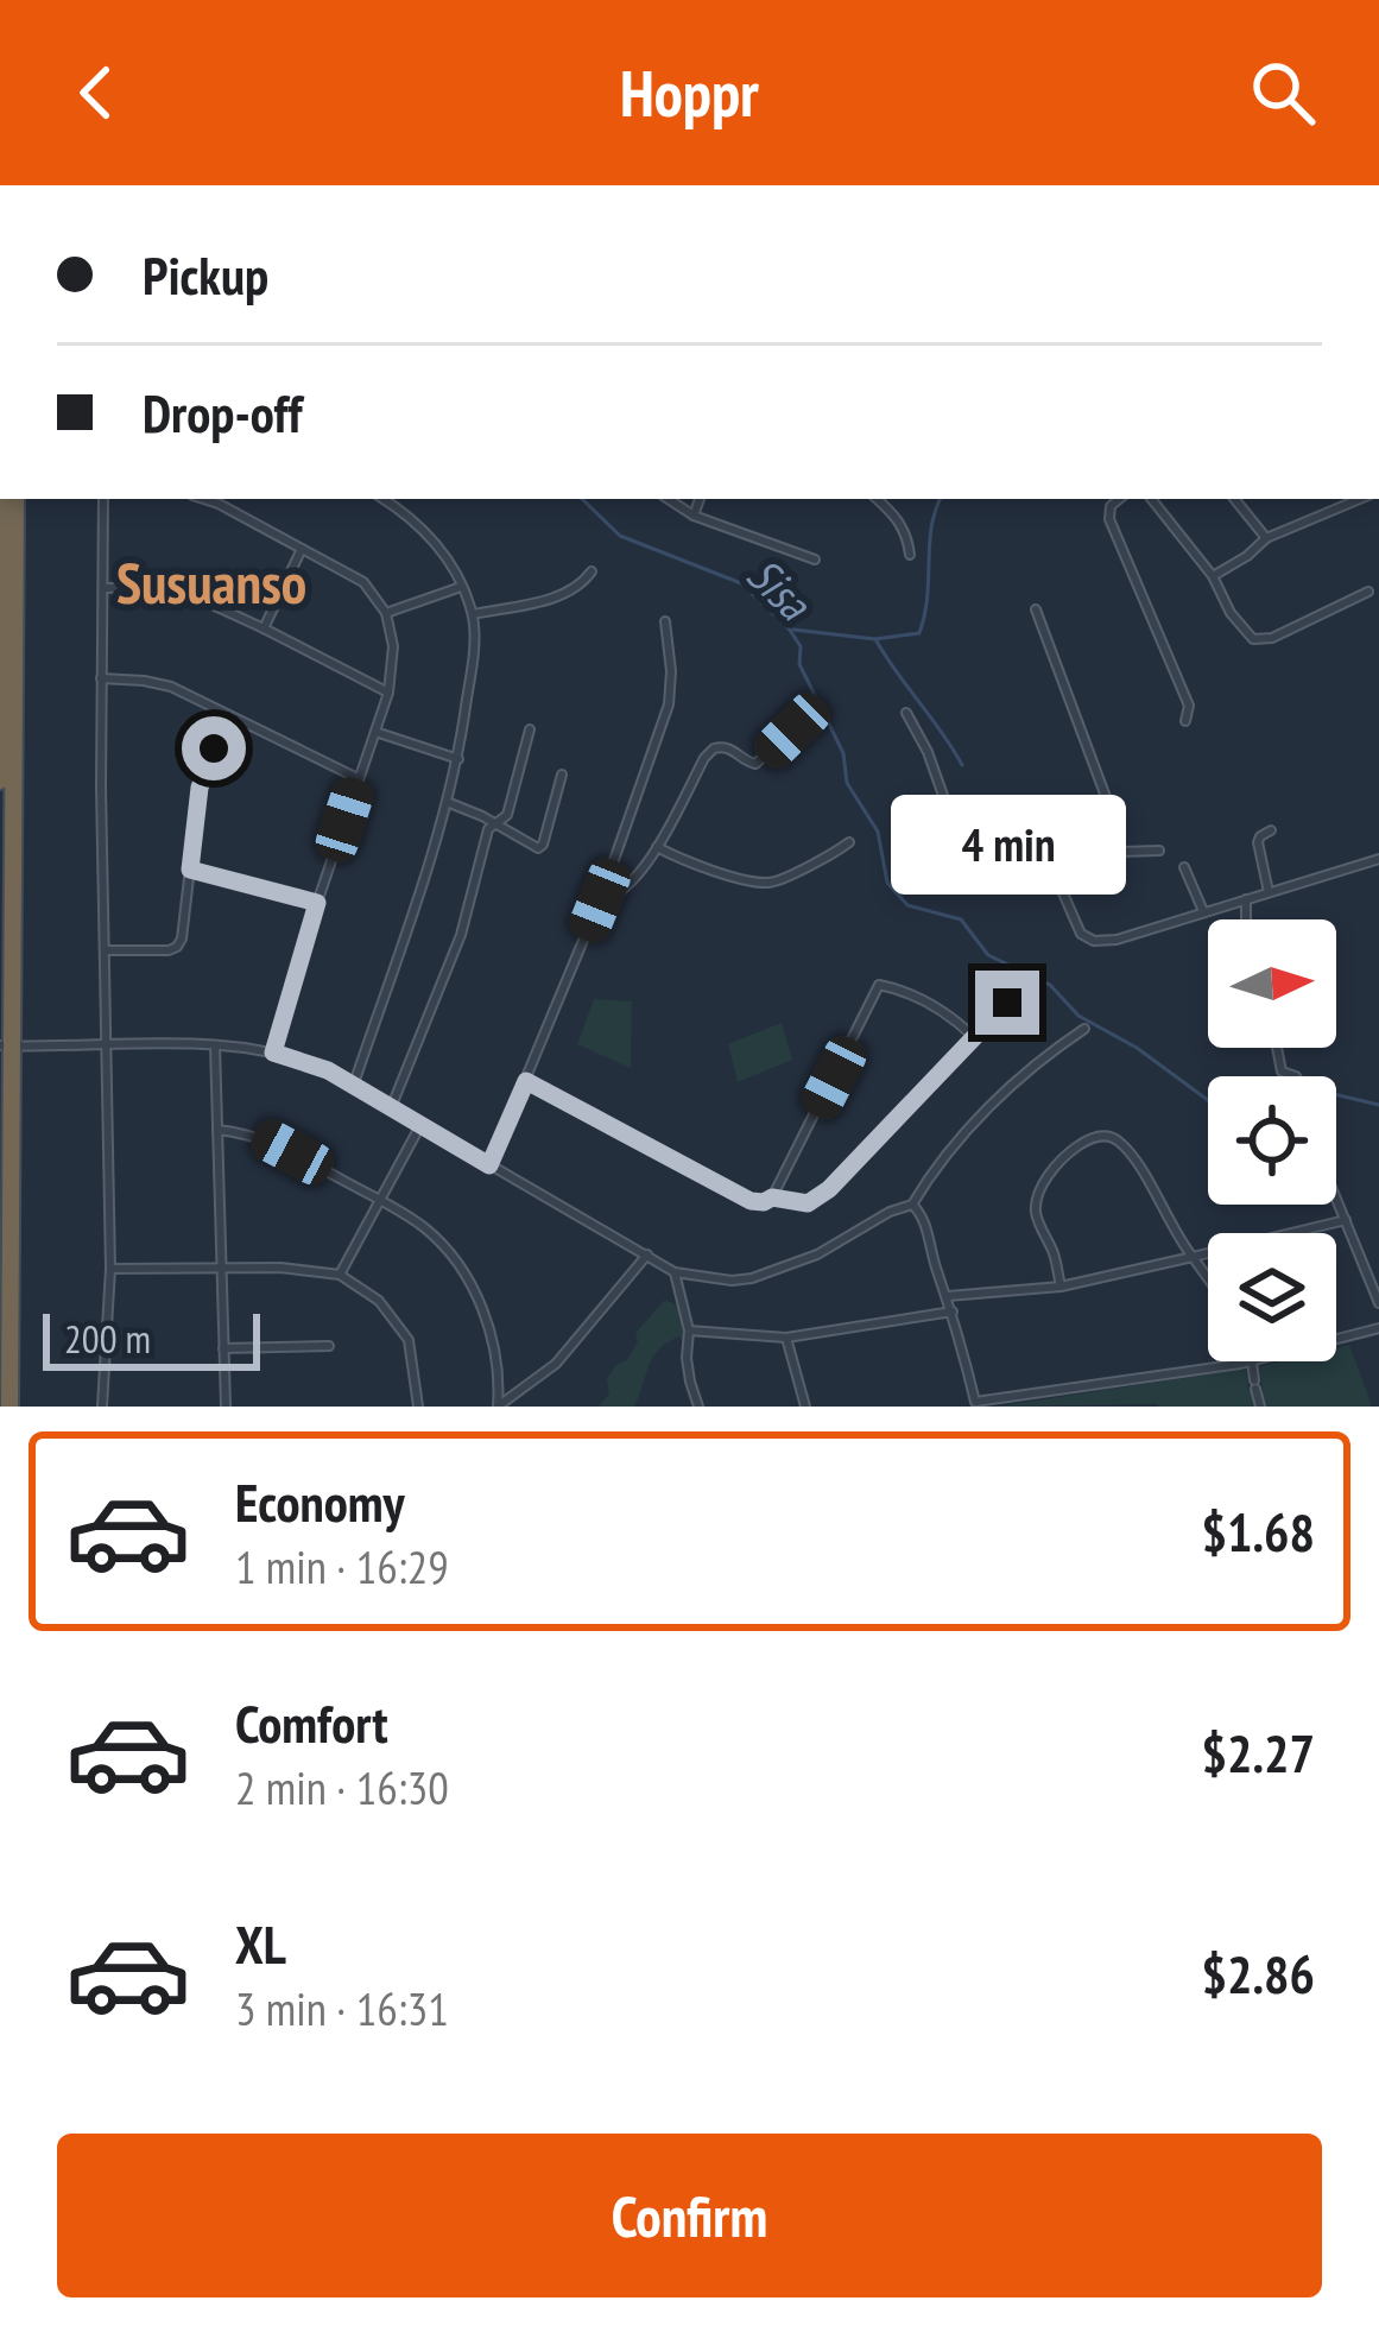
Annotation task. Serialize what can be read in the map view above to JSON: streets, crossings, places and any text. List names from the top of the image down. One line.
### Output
{"districts":["Susuanso"],"water":["Sisa"],"scale_bar":"200 m","north":"right","page":{"header":"Hoppr","banner":["Pickup","Drop-off"],"bubble":"4 min","scale":"200 m","list":[{"name":"Economy","note":"1 min · 16:29","value":"$1.68"},{"name":"Comfort","note":"2 min · 16:30","value":"$2.27"},{"name":"XL","note":"3 min · 16:31","value":"$2.86"}],"buttons":"Confirm"}}
